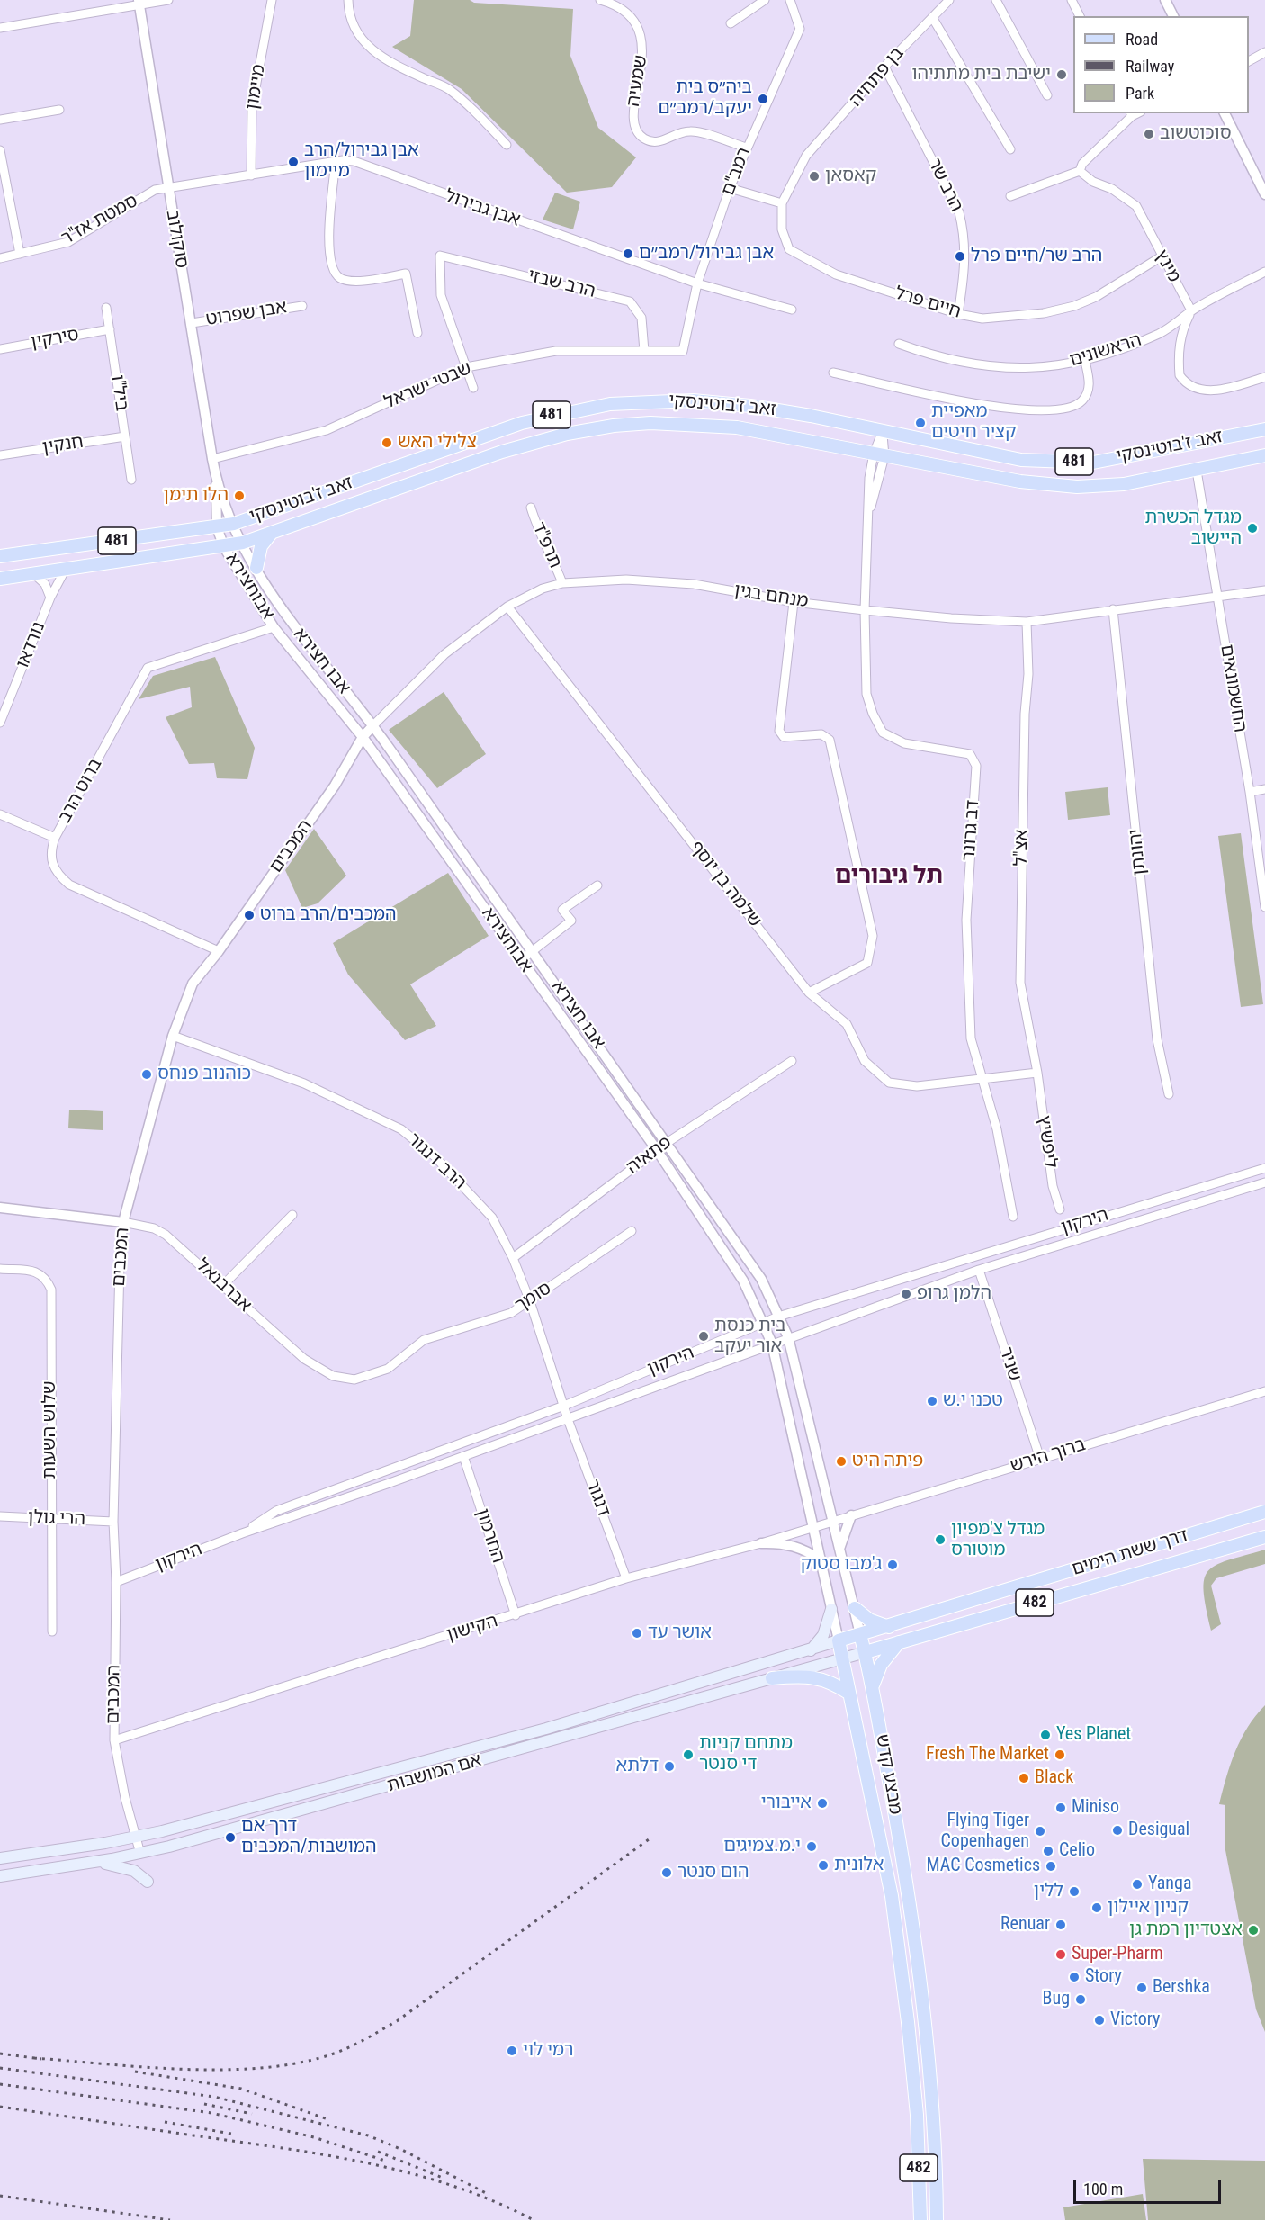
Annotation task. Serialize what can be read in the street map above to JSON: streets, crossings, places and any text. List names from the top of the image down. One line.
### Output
{"streets":{"main road":["זאב ז'בוטינסקי","481","דרך ששת הימים","482","אם המושבות","מבצע קדש"],"street":["בן פתחיה","שמעיה","מיימון","רמב\"ם","הרב שר","אבן גבירול","סמטת אז\"ר","סוקולוב","מינץ","הרב שבזי","חיים פרל","אבן שפרוט","סירקין","הראשונים","שבטי ישראל","ביל\"ו","חנקין","תרפ\"ד","אבוחצירא","מנחם בגין","נורדאו","אבו חצירא","החשמונאים","ברוט הרב","דב גרונר","המכבים","אצ\"ל","יהונתן","שלמה בן יוסף","ליפשיץ","פתאיה","הרב דנגור","הירקון","אברבנאל","סומך","שניר","שלוש השעות","ברוך הירש","דנגור","הרי גולן","החרמון","הקישון"]},"crossings":[["בן פתחיה","הרב שר"],["בן פתחיה","חיים פרל"],["שמעיה","רמב\"ם"],["מיימון","אבן גבירול"],["רמב\"ם","אבן גבירול"],["רמב\"ם","שבטי ישראל"],["הרב שר","חיים פרל"],["אבן גבירול","סמטת אז\"ר"],["אבן גבירול","סוקולוב"],["סמטת אז\"ר","סוקולוב"],["סוקולוב","אבן שפרוט"],["סוקולוב","שבטי ישראל"],["סוקולוב","זאב ז'בוטינסקי"],["סוקולוב","אבו חצירא"],["מינץ","חיים פרל"],["מינץ","הראשונים"],["הרב שבזי","שבטי ישראל"],["סירקין","ביל\"ו"],["ביל\"ו","חנקין"],["זאב ז'בוטינסקי","481"],["זאב ז'בוטינסקי","אבוחצירא"],["זאב ז'בוטינסקי","אבו חצירא"],["זאב ז'בוטינסקי","החשמונאים"],["זאב ז'בוטינסקי","דב גרונר"],["481","אבוחצירא"],["481","נורדאו"],["תרפ\"ד","מנחם בגין"],["אבוחצירא","ברוט הרב"],["אבוחצירא","המכבים"],["אבוחצירא","פתאיה"],["אבוחצירא","הירקון"],["אבוחצירא","מבצע קדש"],["מנחם בגין","אבו חצירא"],["מנחם בגין","החשמונאים"],["מנחם בגין","דב גרונר"],["מנחם בגין","המכבים"],["מנחם בגין","אצ\"ל"],["מנחם בגין","יהונתן"],["מנחם בגין","שלמה בן יוסף"],["אבו חצירא","המכבים"],["אבו חצירא","פתאיה"],["אבו חצירא","הירקון"],["אבו חצירא","מבצע קדש"],["ברוט הרב","המכבים"],["דב גרונר","שלמה בן יוסף"],["המכבים","הרב דנגור"],["המכבים","הירקון"],["המכבים","אברבנאל"],["המכבים","הרי גולן"],["המכבים","הקישון"],["המכבים","אם המושבות"],["אצ\"ל","שלמה בן יוסף"],["אצ\"ל","ליפשיץ"],["שלמה בן יוסף","ליפשיץ"],["פתאיה","הרב דנגור"],["הרב דנגור","הירקון"],["הרב דנגור","סומך"],["הרב דנגור","דנגור"],["הירקון","שניר"],["הירקון","דנגור"],["הירקון","החרמון"],["הירקון","מבצע קדש"],["אברבנאל","סומך"],["שניר","ברוך הירש"],["שלוש השעות","הרי גולן"],["ברוך הירש","הקישון"],["ברוך הירש","מבצע קדש"],["דנגור","הקישון"],["החרמון","הקישון"],["דרך ששת הימים","אם המושבות"],["דרך ששת הימים","מבצע קדש"],["הקישון","מבצע קדש"],["אם המושבות","מבצע קדש"]],"districts":["תל גיבורים"],"places":["ישיבת בית מתתיהו","ביה״ס בית יעקב/רמב״ם","סוכוטשוב","אבן גבירול/הרב מיימון","קאסאן","אבן גבירול/רמב״ם","הרב שר/חיים פרל","מאפיית קציר חיטים","צלילי האש","הלו תימן","מגדל הכשרת היישוב","המכבים/הרב ברוט","כוהנוב פנחס","הלמן גרופ","בית כנסת אור יעקב","טכנו י.ש","פיתה היט","מגדל צ'מפיון מוטורס","ג'מבו סטוק","אושר עד","Yes Planet","מתחם קניות די סנטר","Fresh The Market","דלתא","Black","אייבורי","Miniso","Desigual","Flying Tiger Copenhagen","דרך אם המושבות/המכבים","י.מ.צמיגים","Celio","אלונית","MAC Cosmetics","הום סנטר","Yanga","ללין","קניון איילון","Renuar","אצטדיון רמת גן","Super-Pharm","Story","Bershka","Bug","Victory","רמי לוי"],"legend":["Road","Railway","Park"],"scale_bar":"100 m"}
